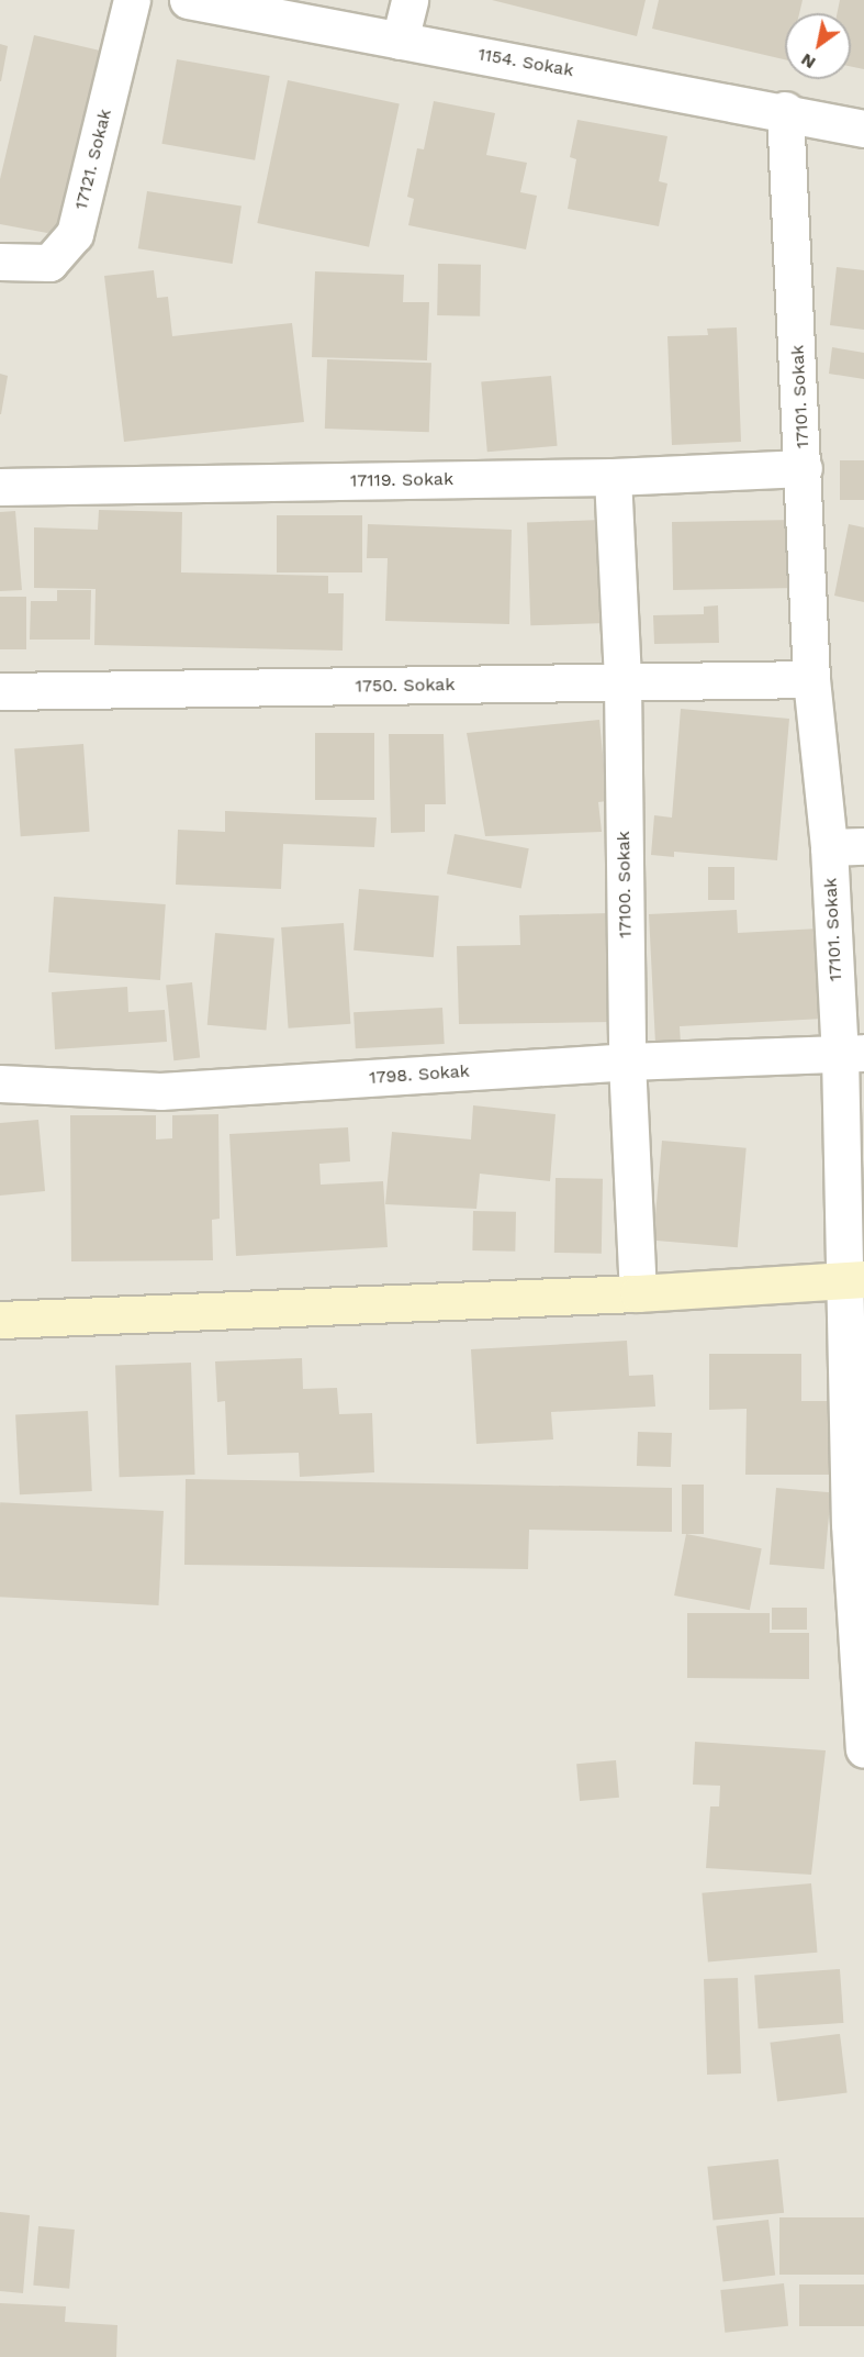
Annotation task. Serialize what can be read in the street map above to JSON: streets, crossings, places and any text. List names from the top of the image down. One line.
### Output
{"streets":{"street":["1154. Sokak","17121. Sokak","17101. Sokak","17119. Sokak","1750. Sokak","17100. Sokak","1798. Sokak"]},"crossings":[["1154. Sokak","17101. Sokak"],["17101. Sokak","17119. Sokak"],["17101. Sokak","1750. Sokak"],["17101. Sokak","1798. Sokak"],["17119. Sokak","17100. Sokak"],["1750. Sokak","17100. Sokak"],["17100. Sokak","1798. Sokak"]],"north":"bottom left"}
